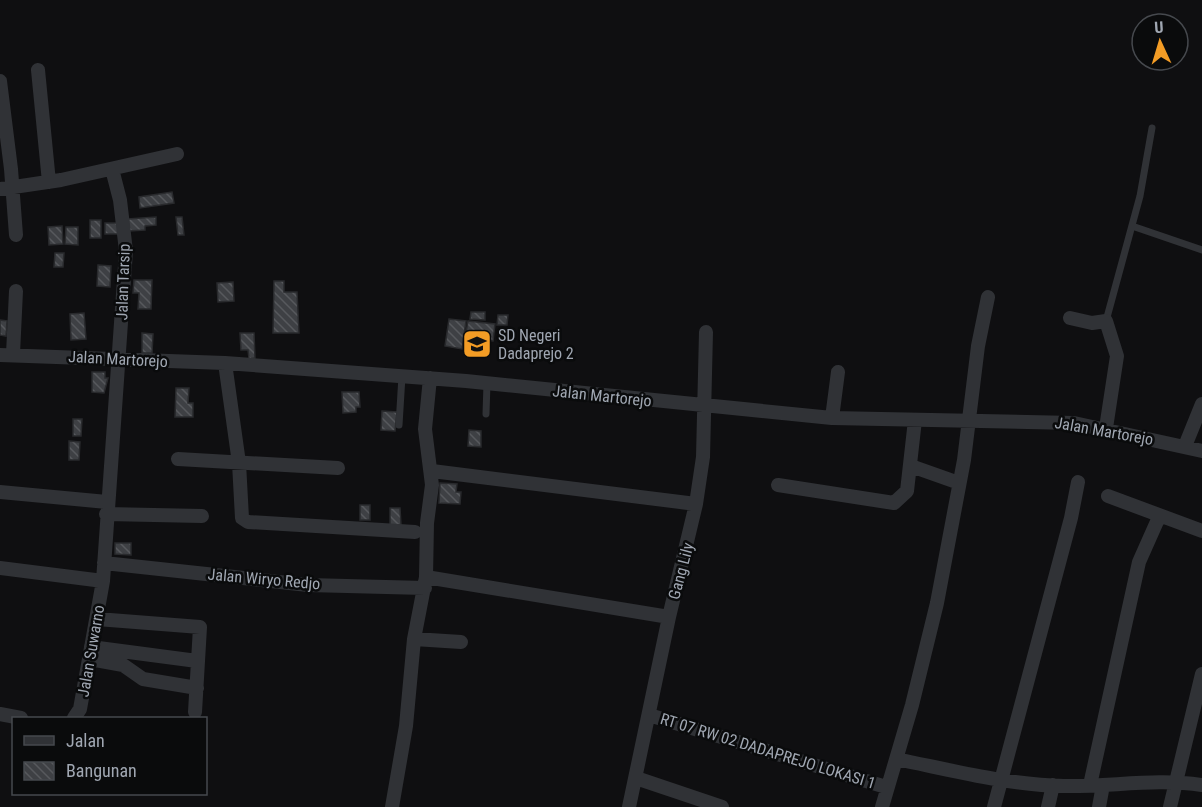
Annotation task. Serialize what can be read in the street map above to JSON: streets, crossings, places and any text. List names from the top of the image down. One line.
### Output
{"streets":{"street":["Jalan Tarsip","Jalan Martorejo","Gang Lily","Jalan Wiryo Redjo","Jalan Suwarno","RT 07 RW 02 DADAPREJO LOKASI 1"]},"crossings":[["Jalan Tarsip","Jalan Martorejo"],["Jalan Tarsip","Jalan Suwarno"],["Jalan Martorejo","Gang Lily"],["Gang Lily","Jalan Wiryo Redjo"],["Gang Lily","RT 07 RW 02 DADAPREJO LOKASI 1"],["Jalan Wiryo Redjo","Jalan Suwarno"]],"places":{"school or university":["SD Negeri Dadaprejo 2"]},"legend":["Jalan","Bangunan"],"north":"top"}
